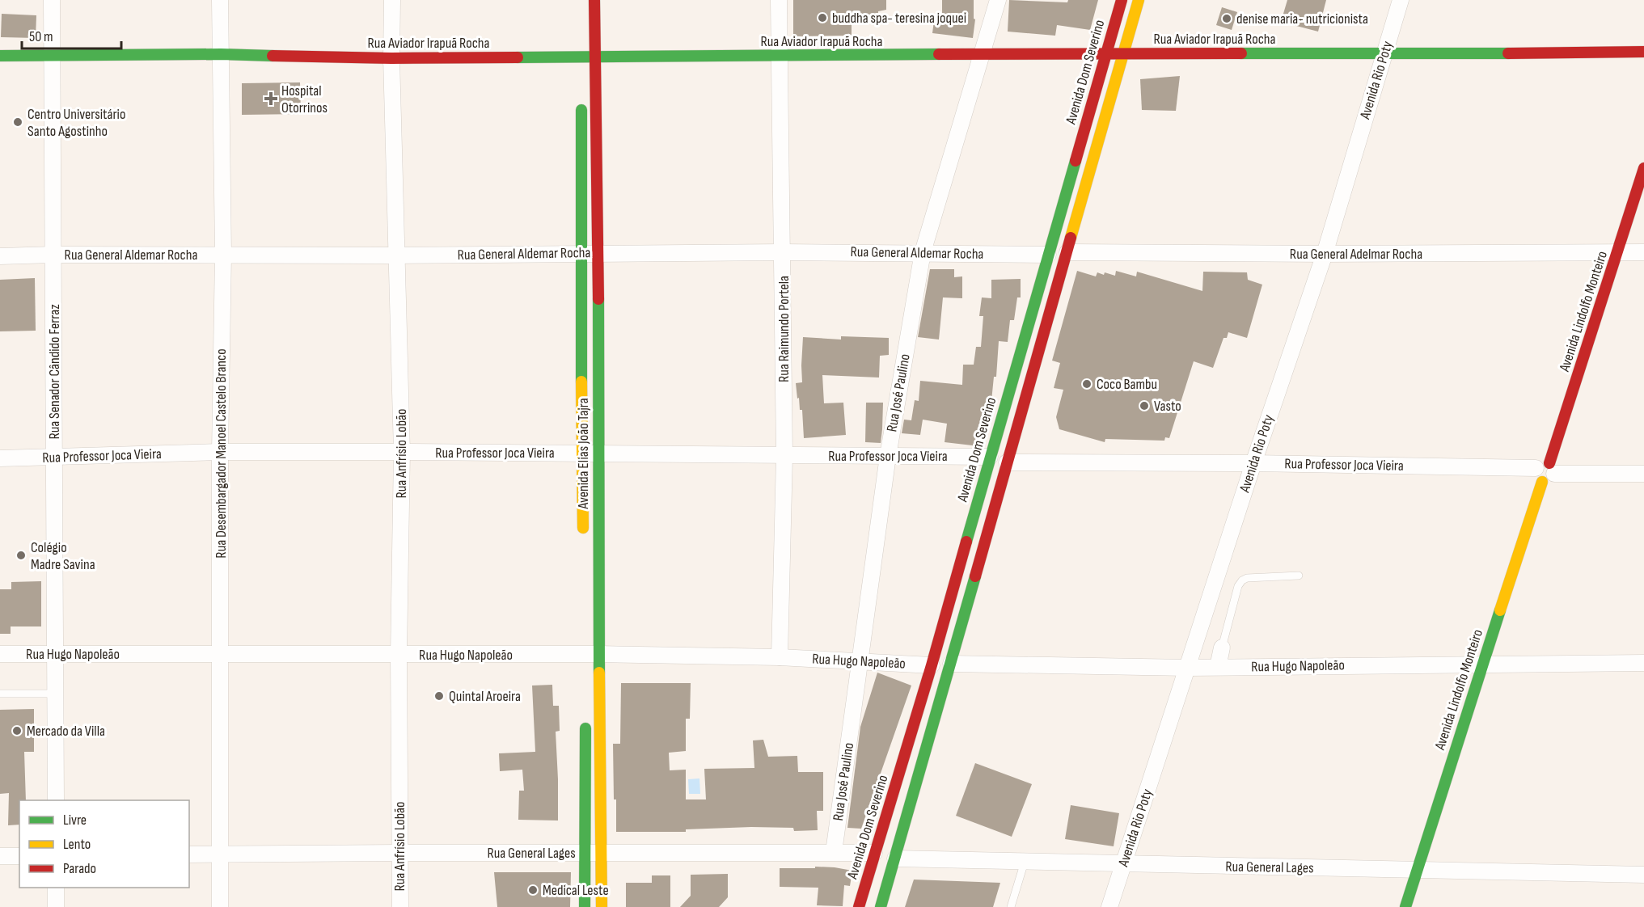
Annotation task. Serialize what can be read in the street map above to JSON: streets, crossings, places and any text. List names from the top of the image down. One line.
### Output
{"streets":{"street":["Rua Aviador Irapuã Rocha","Avenida Dom Severino","Avenida Rio Poty","Rua General Aldemar Rocha","Rua General Adelmar Rocha","Avenida Lindolfo Monteiro","Rua Raimundo Portela","Rua Senador Cândido Ferraz","Rua José Paulino","Rua Professor Joca Vieira","Rua Desembargador Manoel Castelo Branco","Rua Anfrísio Lobão","Avenida Elias João Tajra","Rua Hugo Napoleão","Rua General Lages"]},"crossings":[["Rua Aviador Irapuã Rocha","Avenida Dom Severino"],["Rua Aviador Irapuã Rocha","Avenida Rio Poty"],["Rua Aviador Irapuã Rocha","Rua Raimundo Portela"],["Rua Aviador Irapuã Rocha","Rua Senador Cândido Ferraz"],["Rua Aviador Irapuã Rocha","Rua José Paulino"],["Rua Aviador Irapuã Rocha","Rua Desembargador Manoel Castelo Branco"],["Rua Aviador Irapuã Rocha","Rua Anfrísio Lobão"],["Rua Aviador Irapuã Rocha","Avenida Elias João Tajra"],["Avenida Dom Severino","Rua General Aldemar Rocha"],["Avenida Dom Severino","Rua Professor Joca Vieira"],["Avenida Dom Severino","Rua Hugo Napoleão"],["Avenida Dom Severino","Rua General Lages"],["Avenida Rio Poty","Rua General Adelmar Rocha"],["Avenida Rio Poty","Rua Professor Joca Vieira"],["Avenida Rio Poty","Rua Hugo Napoleão"],["Avenida Rio Poty","Rua General Lages"],["Rua General Aldemar Rocha","Rua Raimundo Portela"],["Rua General Aldemar Rocha","Rua Senador Cândido Ferraz"],["Rua General Aldemar Rocha","Rua José Paulino"],["Rua General Aldemar Rocha","Rua Desembargador Manoel Castelo Branco"],["Rua General Aldemar Rocha","Rua Anfrísio Lobão"],["Rua General Aldemar Rocha","Avenida Elias João Tajra"],["Rua General Adelmar Rocha","Avenida Lindolfo Monteiro"],["Avenida Lindolfo Monteiro","Rua Professor Joca Vieira"],["Avenida Lindolfo Monteiro","Rua Hugo Napoleão"],["Avenida Lindolfo Monteiro","Rua General Lages"],["Rua Raimundo Portela","Rua Professor Joca Vieira"],["Rua Raimundo Portela","Rua Hugo Napoleão"],["Rua Senador Cândido Ferraz","Rua Professor Joca Vieira"],["Rua Senador Cândido Ferraz","Rua Hugo Napoleão"],["Rua José Paulino","Rua Professor Joca Vieira"],["Rua José Paulino","Rua Hugo Napoleão"],["Rua José Paulino","Rua General Lages"],["Rua Professor Joca Vieira","Rua Desembargador Manoel Castelo Branco"],["Rua Professor Joca Vieira","Rua Anfrísio Lobão"],["Rua Professor Joca Vieira","Avenida Elias João Tajra"],["Rua Desembargador Manoel Castelo Branco","Rua Hugo Napoleão"],["Rua Desembargador Manoel Castelo Branco","Rua General Lages"],["Rua Anfrísio Lobão","Rua Hugo Napoleão"],["Rua Anfrísio Lobão","Rua General Lages"],["Avenida Elias João Tajra","Rua Hugo Napoleão"],["Avenida Elias João Tajra","Rua General Lages"]],"places":{"other":["buddha spa- teresina joquei","denise maria- nutricionista","Centro Universitário Santo Agostinho","Coco Bambu","Vasto","Colégio Madre Savina","Quintal Aroeira","Mercado da Villa","Medical Leste"],"health":["Hospital Otorrinos"]},"legend":["Livre","Lento","Parado"],"scale_bar":"50 m"}
